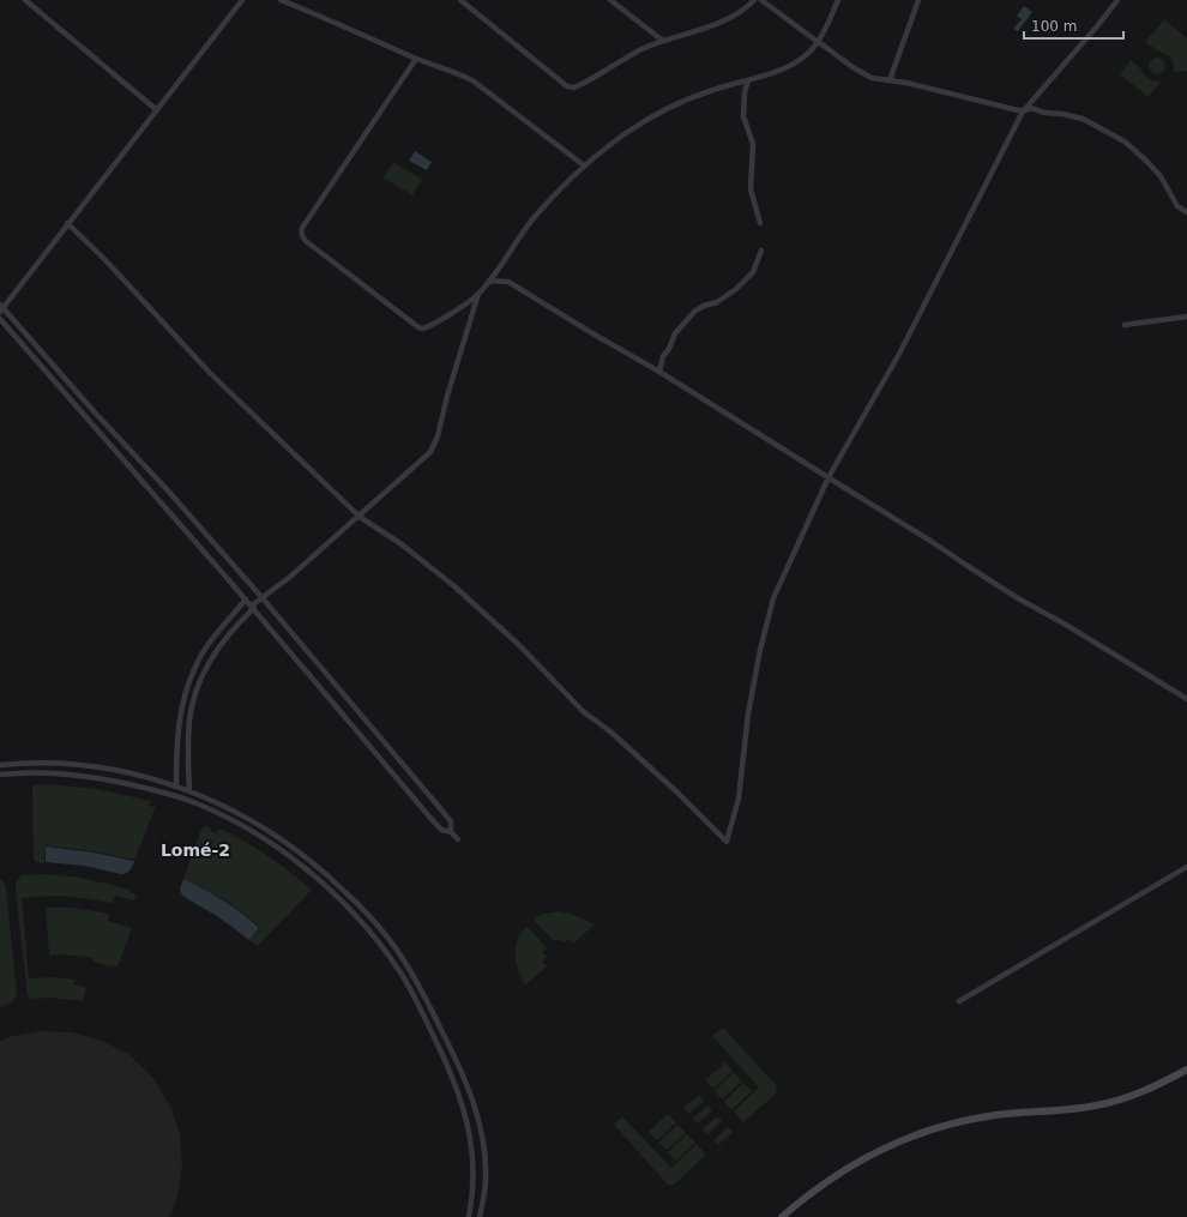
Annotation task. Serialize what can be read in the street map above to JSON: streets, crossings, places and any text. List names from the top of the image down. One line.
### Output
{"districts":["Lomé-2"],"scale_bar":"100 m"}
